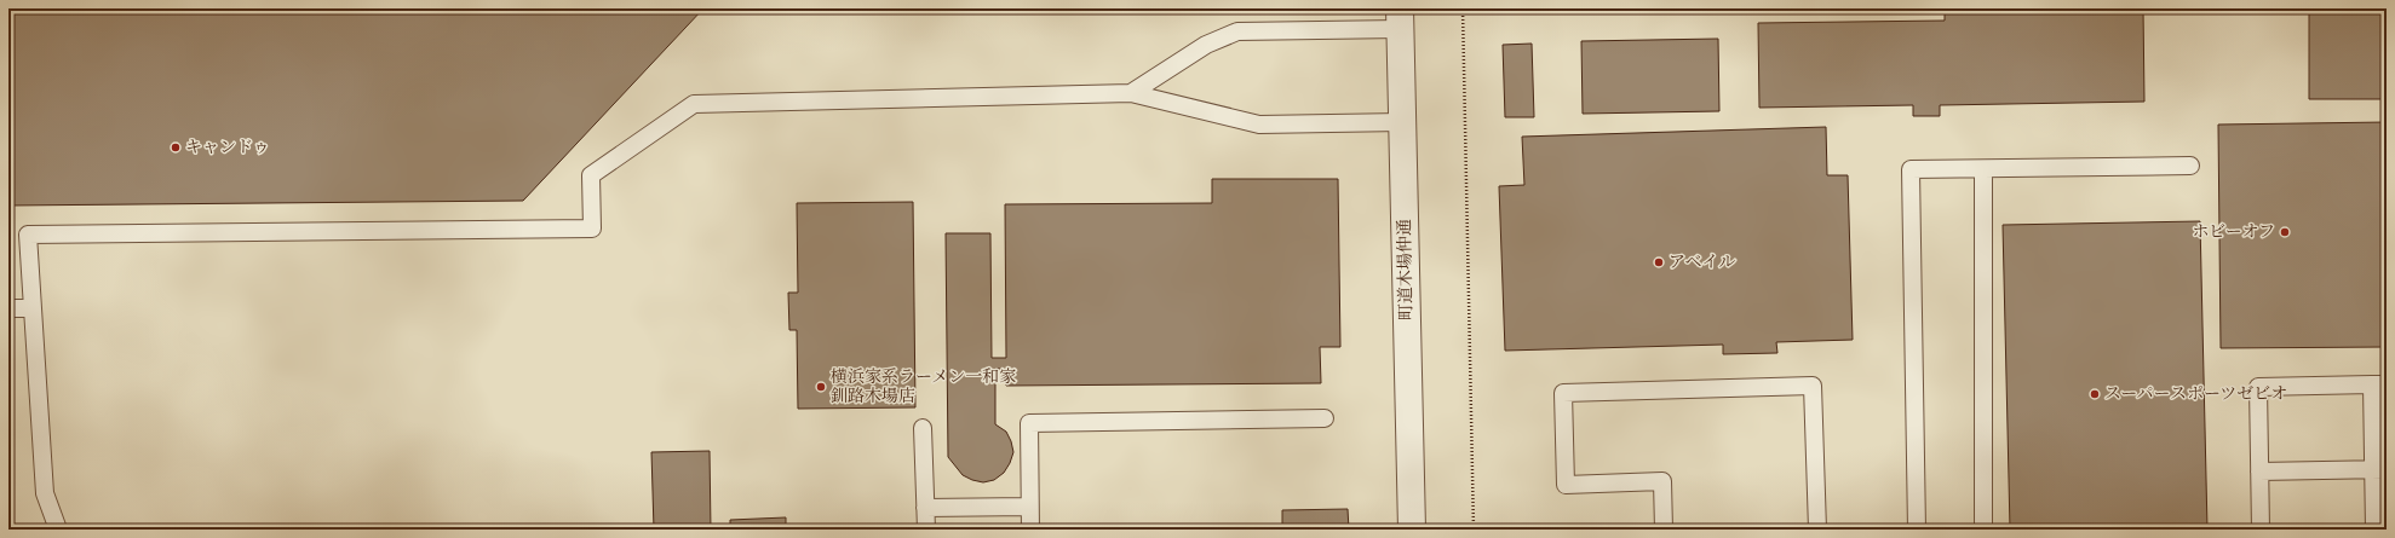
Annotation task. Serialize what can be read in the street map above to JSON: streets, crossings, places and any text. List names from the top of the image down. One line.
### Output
{"streets":{"street":["町道木場仲通"]},"places":["キャンドゥ","ホビーオフ","アベイル","横浜家系ラーメン一和家 釧路木場店","スーパースポーツゼビオ"]}
